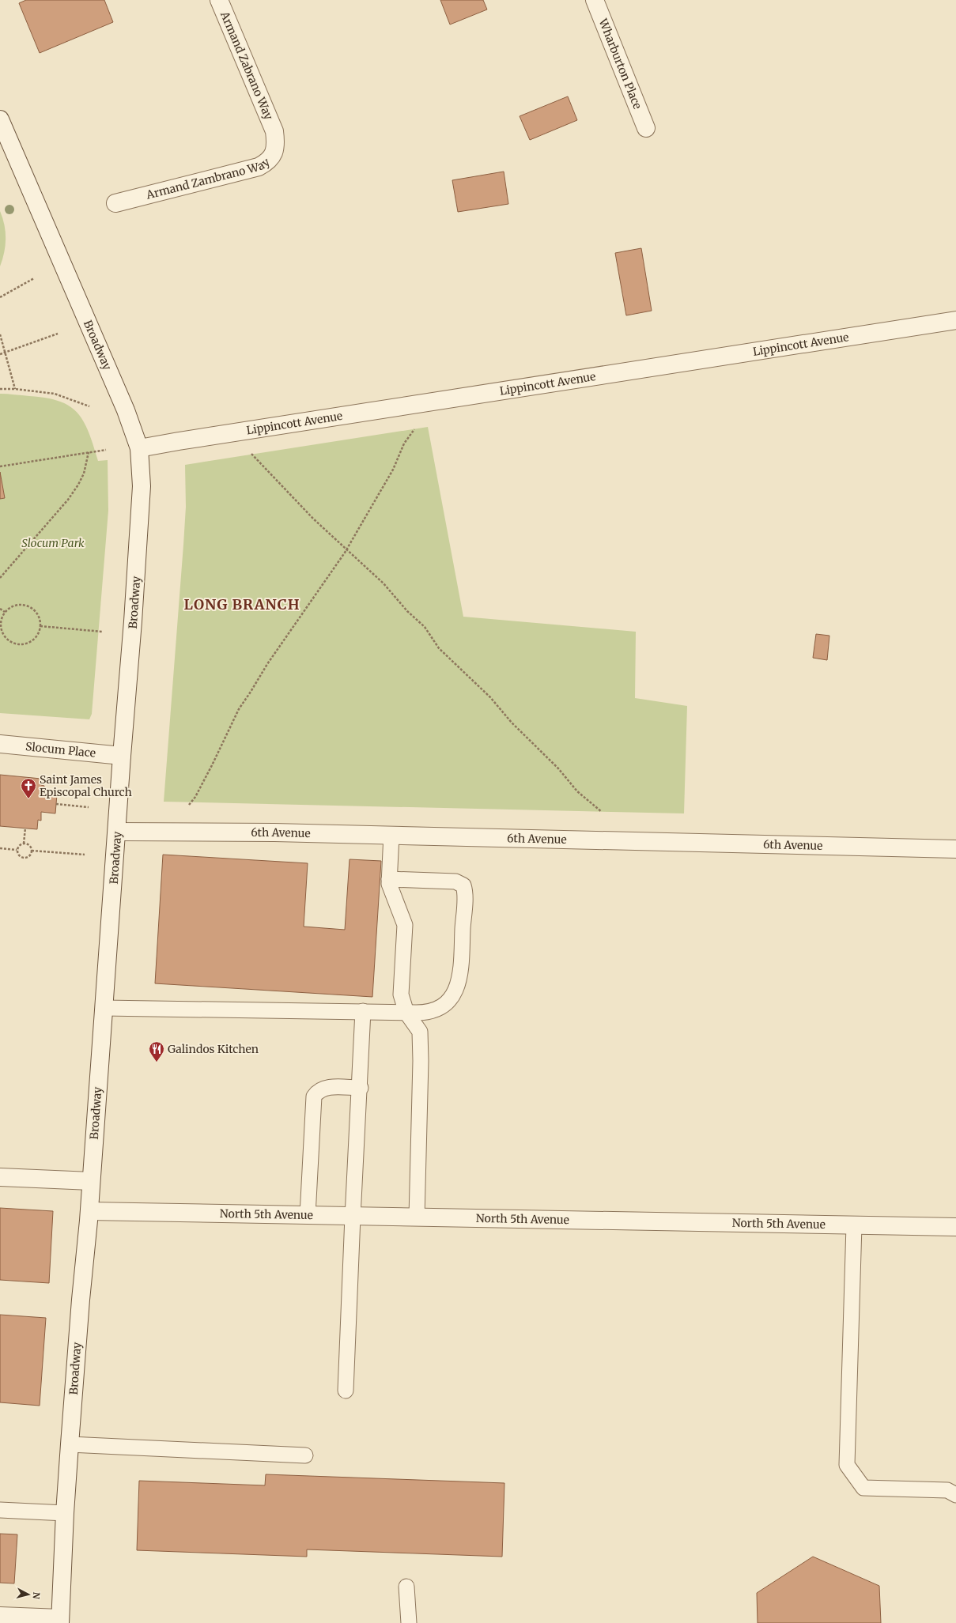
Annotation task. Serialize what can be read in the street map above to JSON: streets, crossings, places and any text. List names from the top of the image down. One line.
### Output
{"streets":{"street":["Wharburton Place","Armand Zabrano Way","Armand Zambrano Way","Broadway","Lippincott Avenue","Slocum Place","6th Avenue","North 5th Avenue"]},"crossings":[["Armand Zabrano Way","Armand Zambrano Way"],["Broadway","Lippincott Avenue"],["Broadway","Slocum Place"],["Broadway","6th Avenue"],["Broadway","North 5th Avenue"]],"districts":["LONG BRANCH"],"parks":["Slocum Park"],"places":{"church":["Saint James Episcopal Church"],"restaurant":["Galindos Kitchen"]},"north":"right"}
